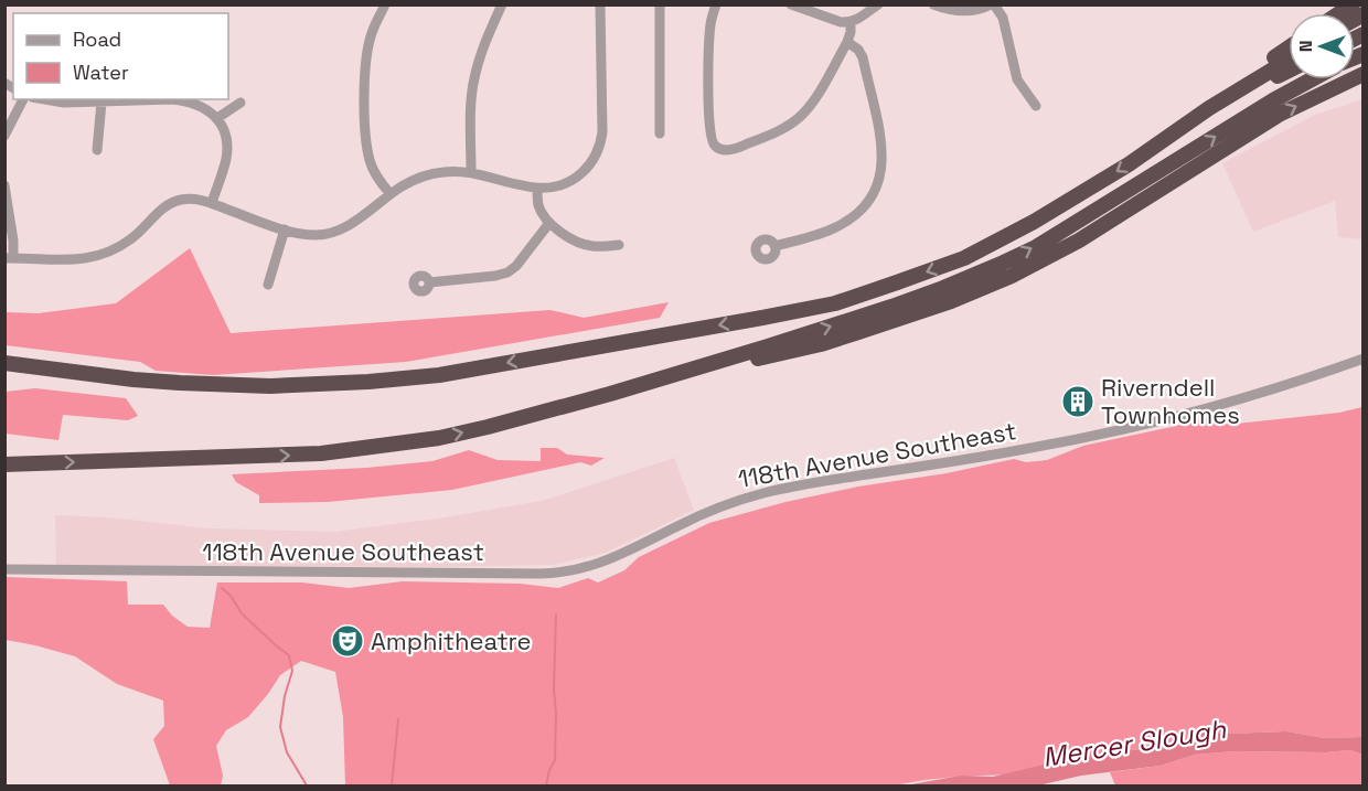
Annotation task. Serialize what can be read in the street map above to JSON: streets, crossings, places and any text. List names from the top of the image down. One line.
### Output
{"streets":{"street":["118th Avenue Southeast"]},"water":["Mercer Slough"],"places":{"building":["Riverndell Townhomes"],"theatre":["Amphitheatre"]},"legend":["Road","Water"],"north":"left"}
